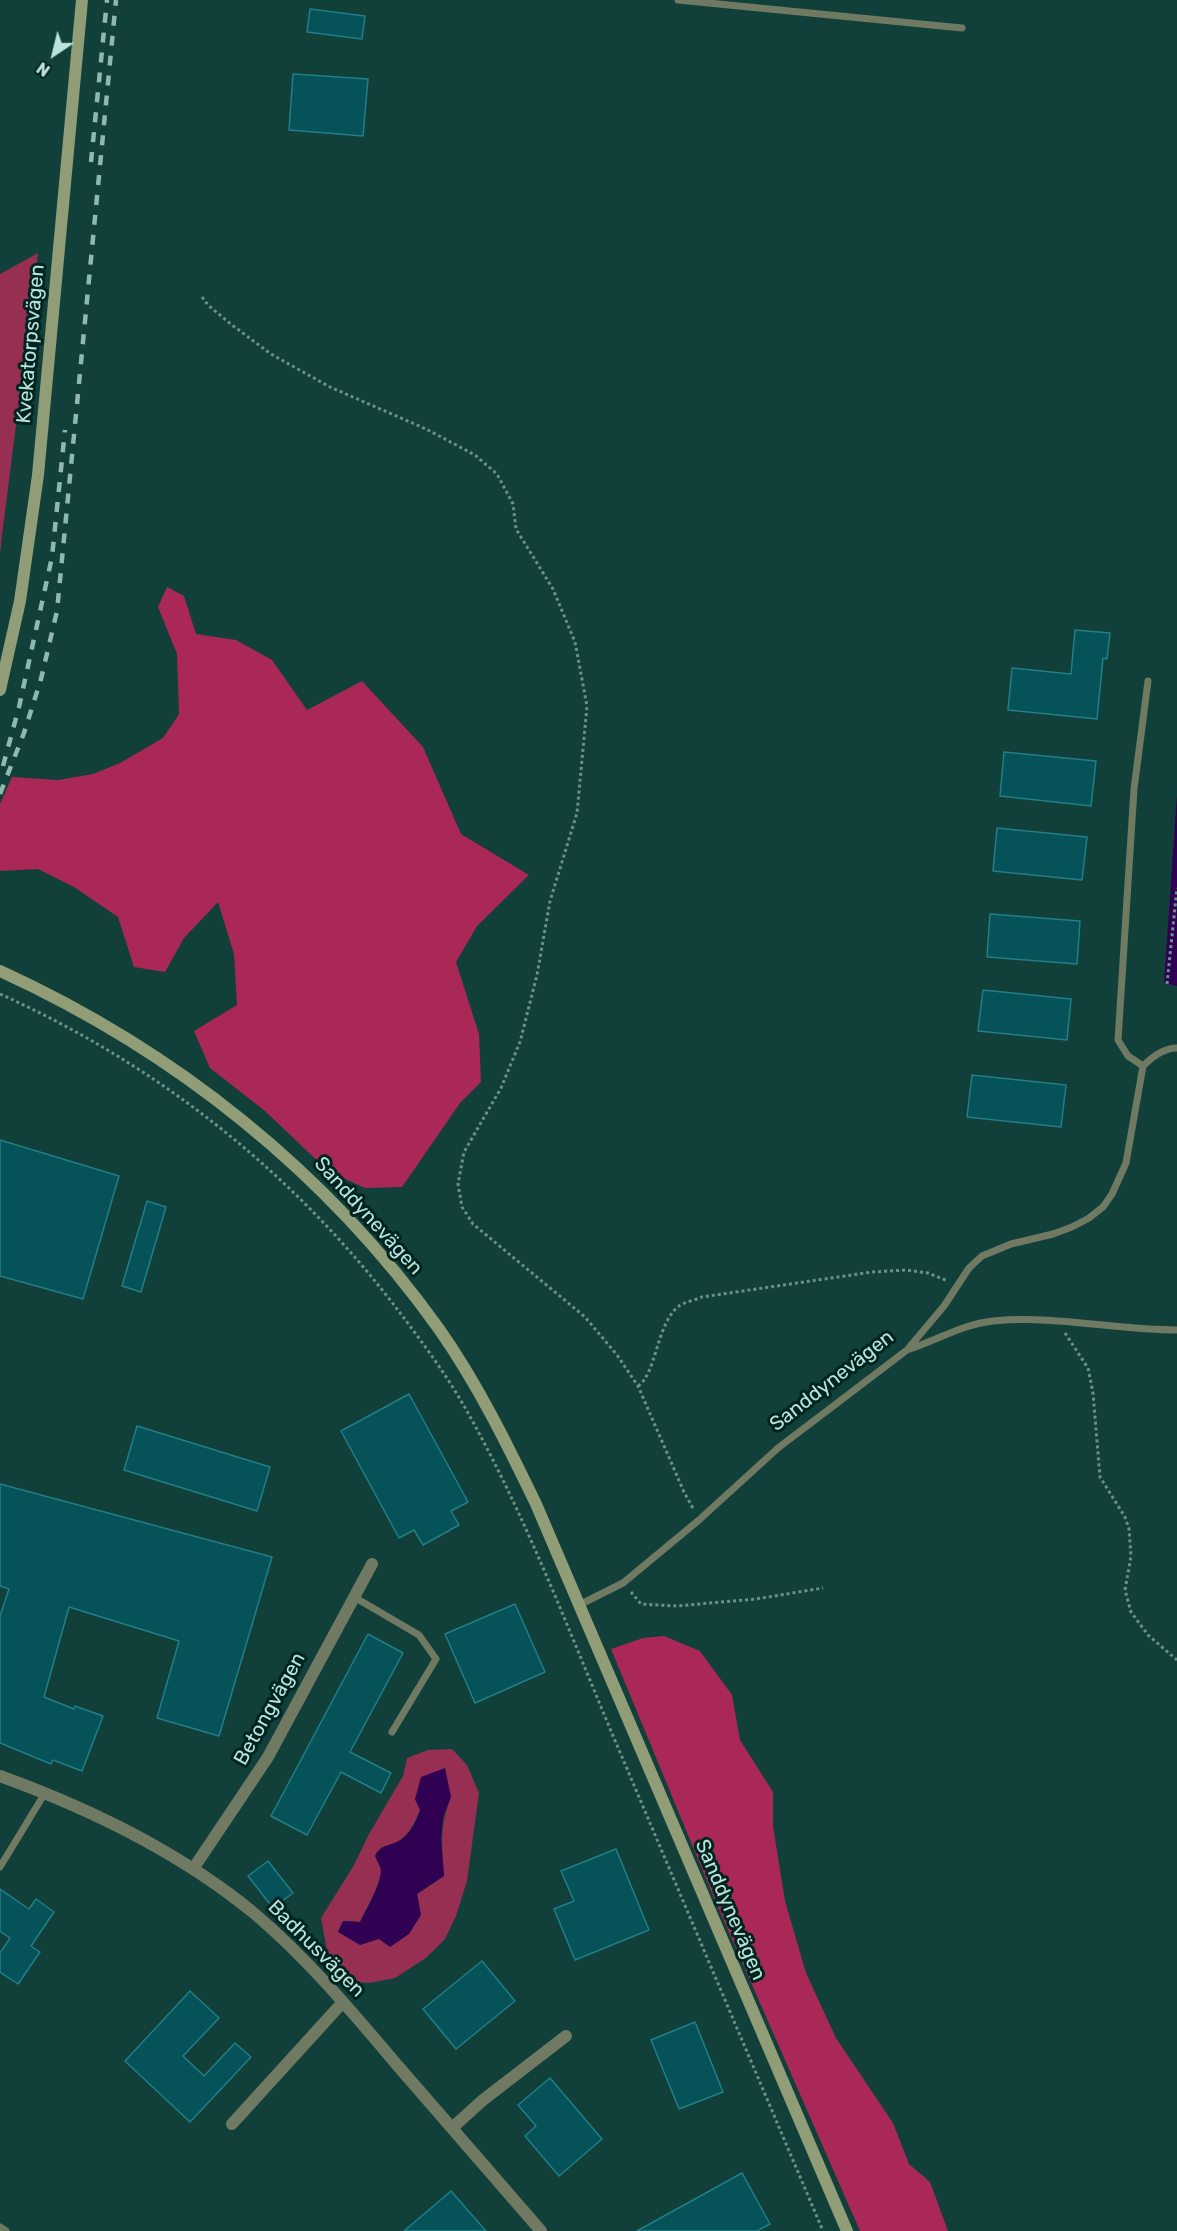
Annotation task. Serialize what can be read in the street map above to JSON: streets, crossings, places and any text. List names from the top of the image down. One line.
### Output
{"streets":{"street":["Kvekatorpsvägen","Sanddynevägen","Betongvägen","Badhusvägen"]},"crossings":[["Betongvägen","Badhusvägen"]],"north":"bottom left"}
